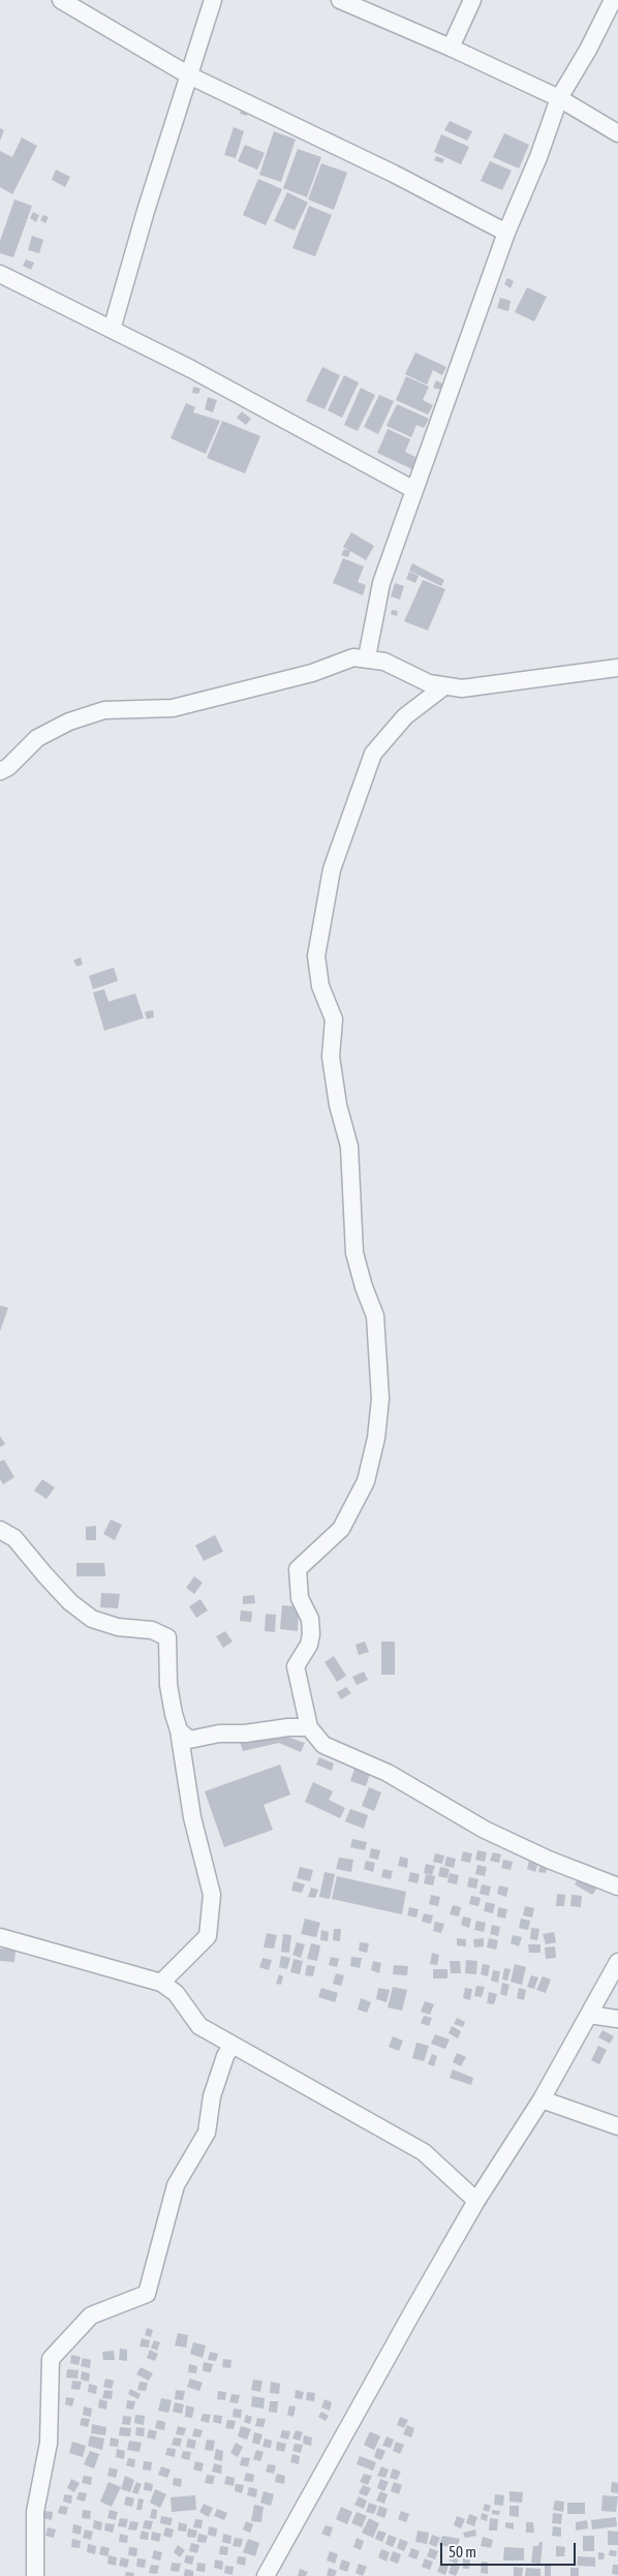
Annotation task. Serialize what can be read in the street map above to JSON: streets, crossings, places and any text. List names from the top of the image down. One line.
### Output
{"scale_bar":"50 m"}
